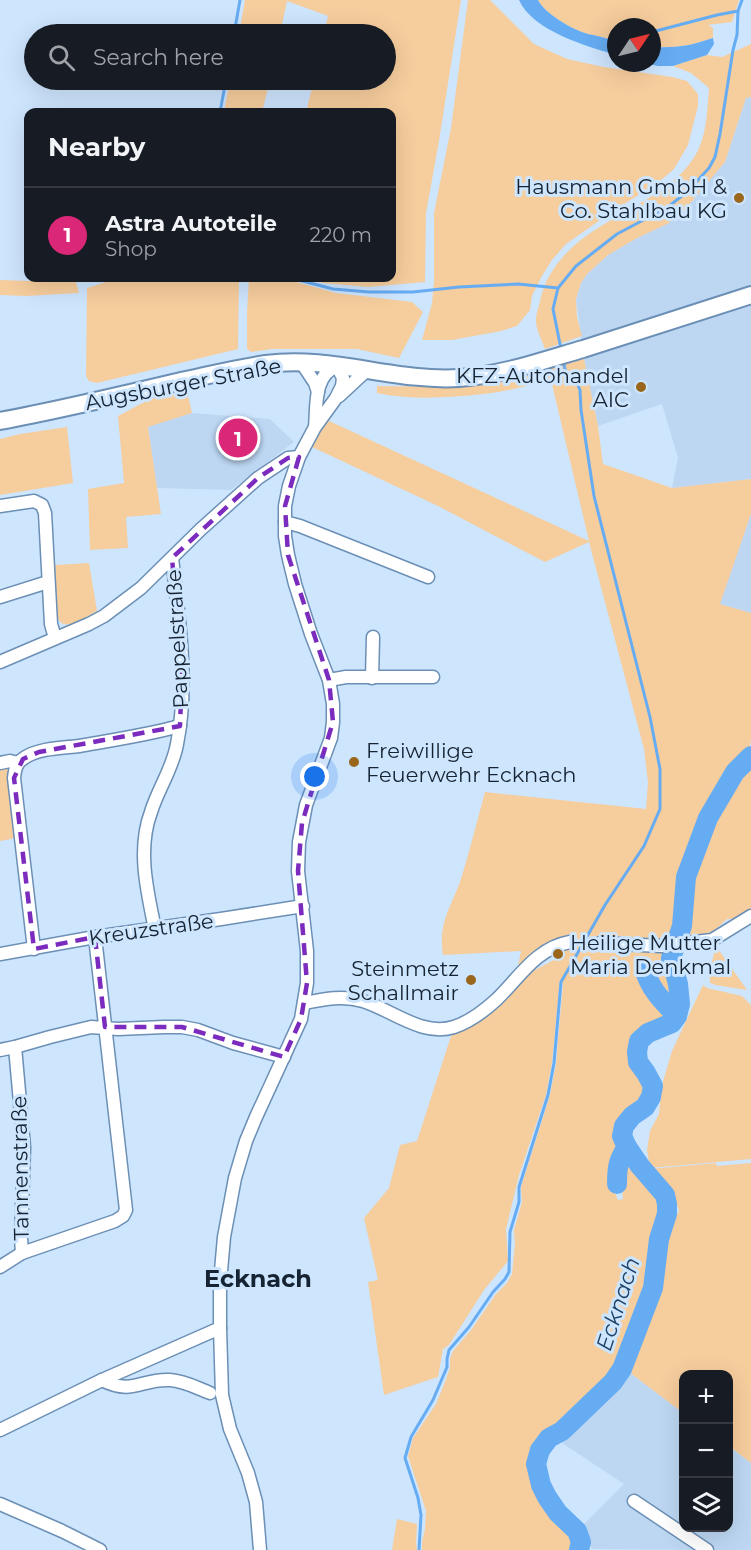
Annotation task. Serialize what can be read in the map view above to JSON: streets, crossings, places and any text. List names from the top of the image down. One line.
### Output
{"streets":{"main road":["Augsburger Straße"],"street":["Pappelstraße","Kreuzstraße","Tannenstraße"]},"crossings":[["Pappelstraße","Kreuzstraße"]],"districts":["Ecknach"],"water":["Ecknach"],"places":["Hausmann GmbH & Co. Stahlbau KG","KFZ-Autohandel AIC","Freiwillige Feuerwehr Ecknach","Heilige Mutter Maria Denkmal","Steinmetz Schallmair"],"north":"top right","page":{"search":"Search here","heading":"Nearby","list":[{"mark":"1","name":"Astra Autoteile","note":"Shop","value":"220 m"}],"pins":"1","map_buttons":["+","−"]}}
